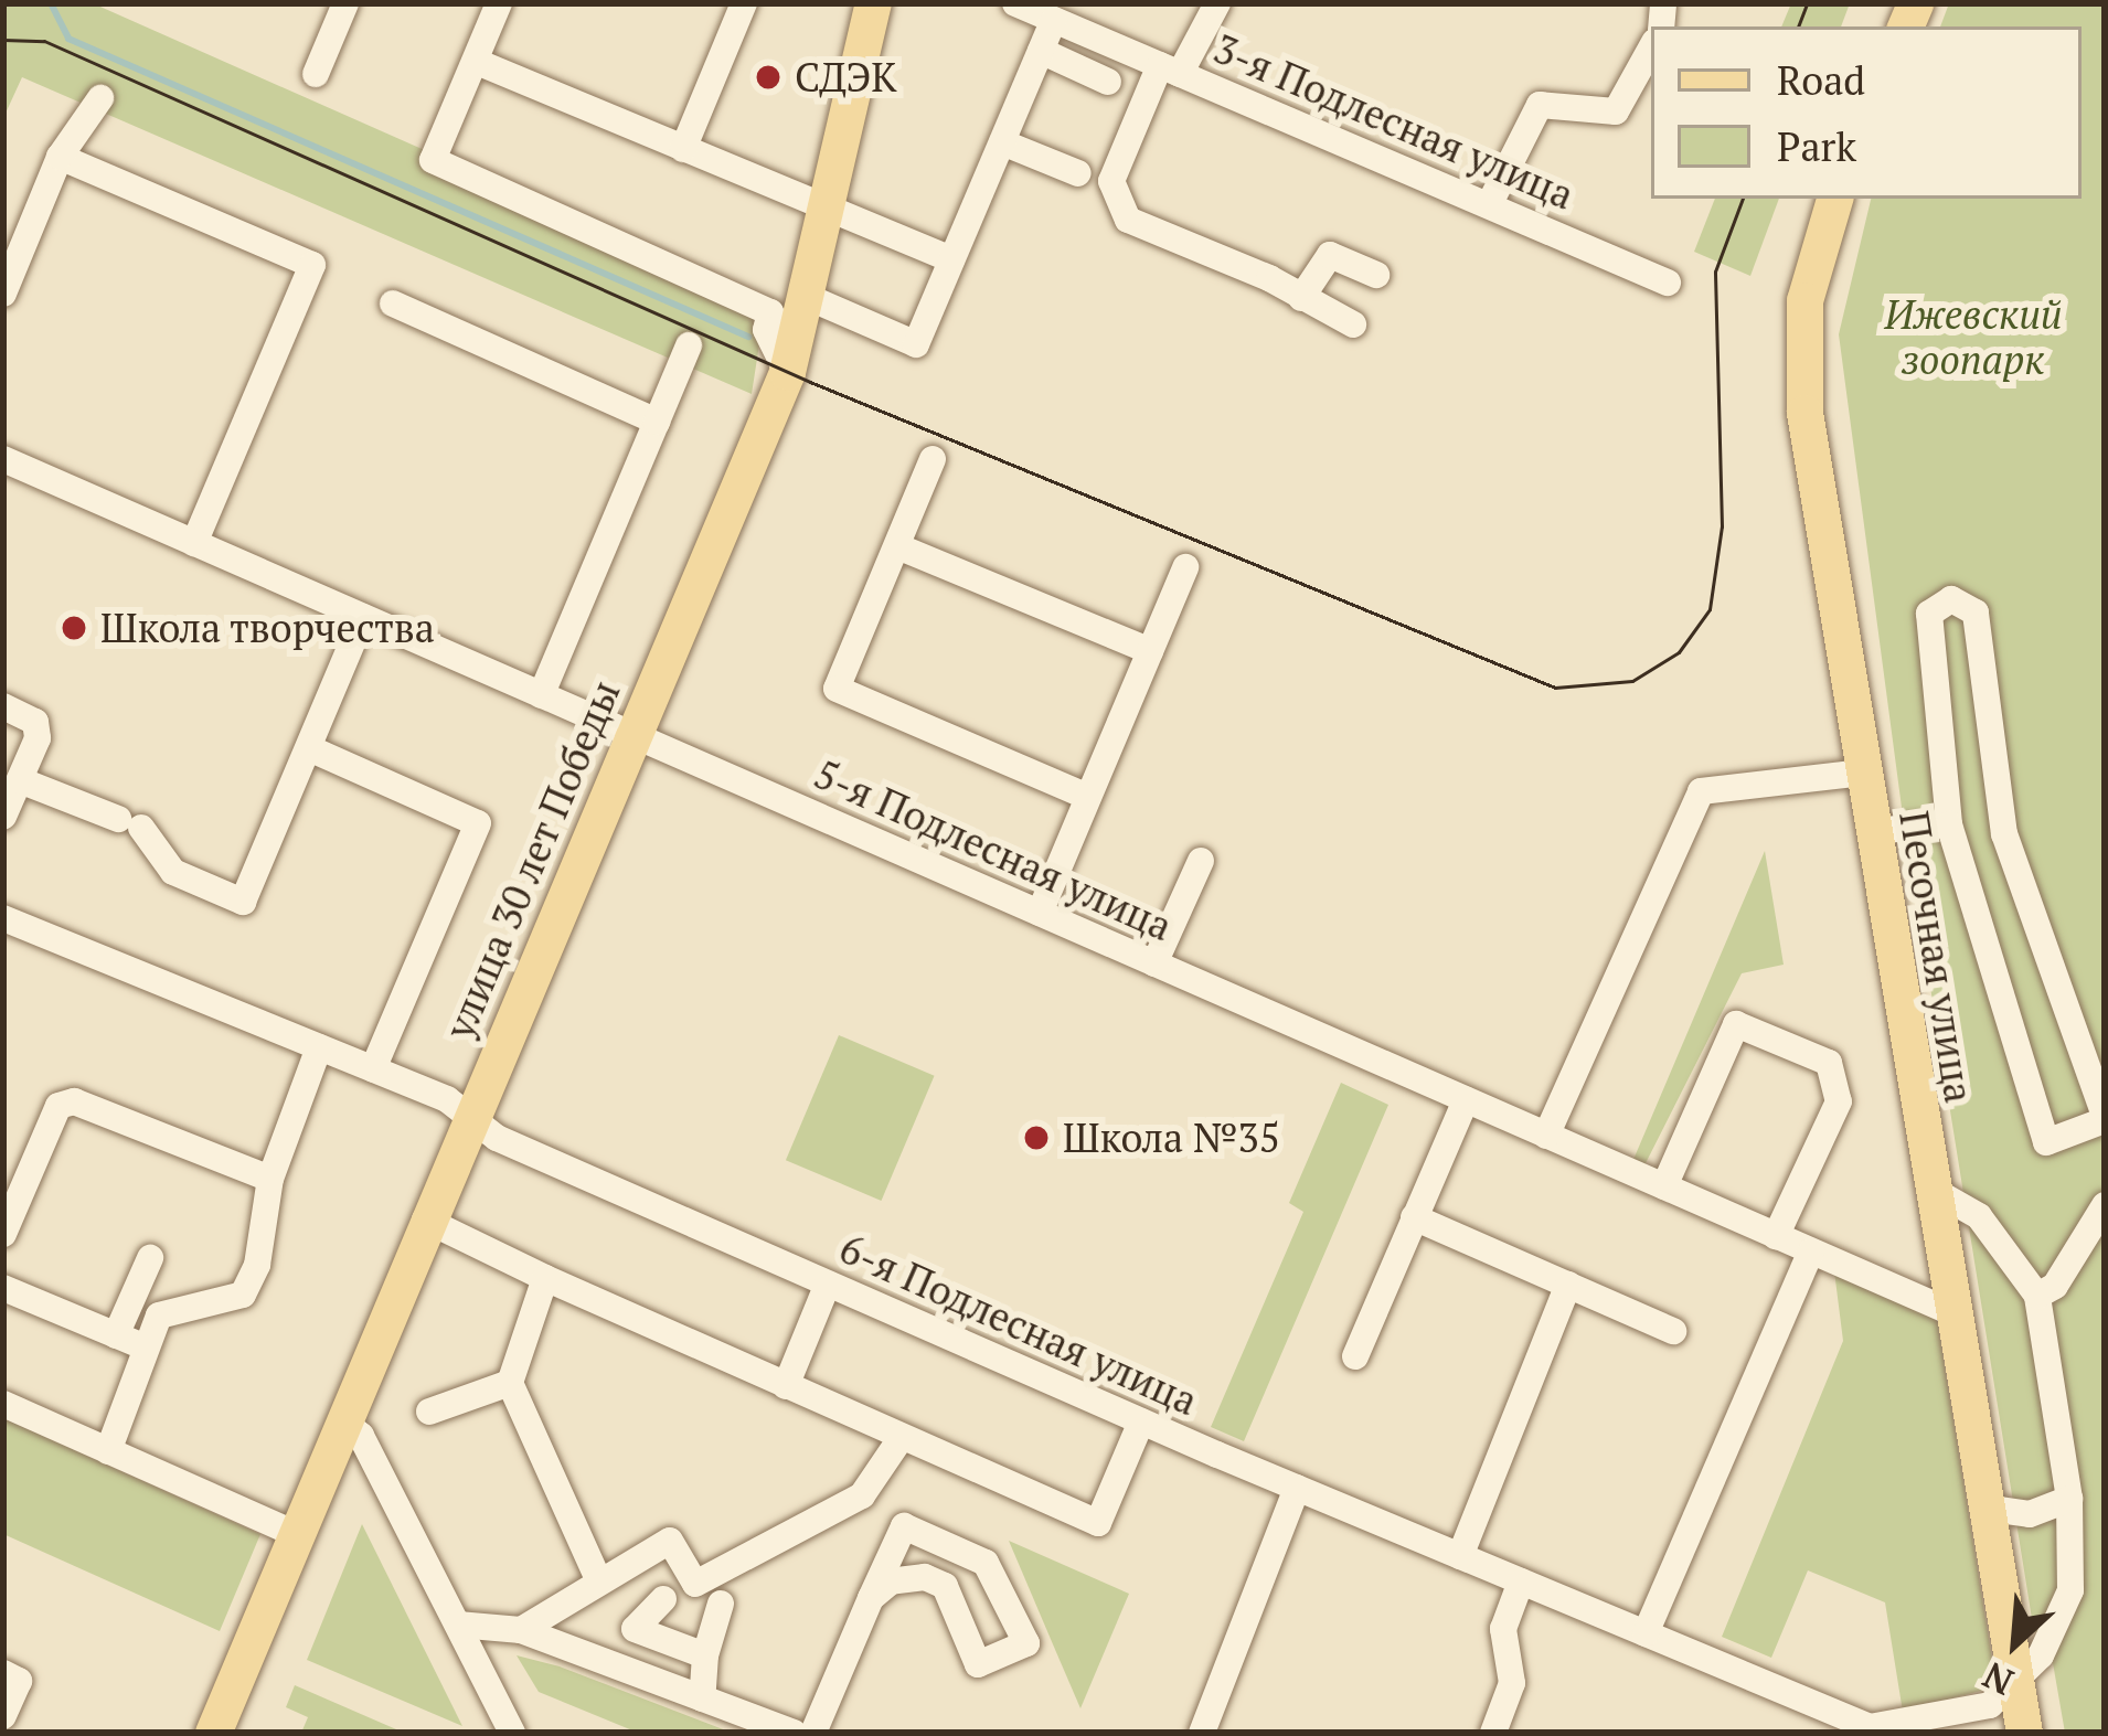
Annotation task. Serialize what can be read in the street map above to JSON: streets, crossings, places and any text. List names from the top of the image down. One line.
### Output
{"streets":{"main road":["улица 30 лет Победы","Песочная улица"],"street":["3-я Подлесная улица","5-я Подлесная улица","6-я Подлесная улица"]},"crossings":[["5-я Подлесная улица","улица 30 лет Победы"],["5-я Подлесная улица","Песочная улица"],["улица 30 лет Победы","6-я Подлесная улица"],["Песочная улица","6-я Подлесная улица"]],"parks":["Ижевский зоопарк"],"places":["СДЭК","Школа творчества","Школа №35"],"legend":["Road","Park"],"north":"bottom left"}
